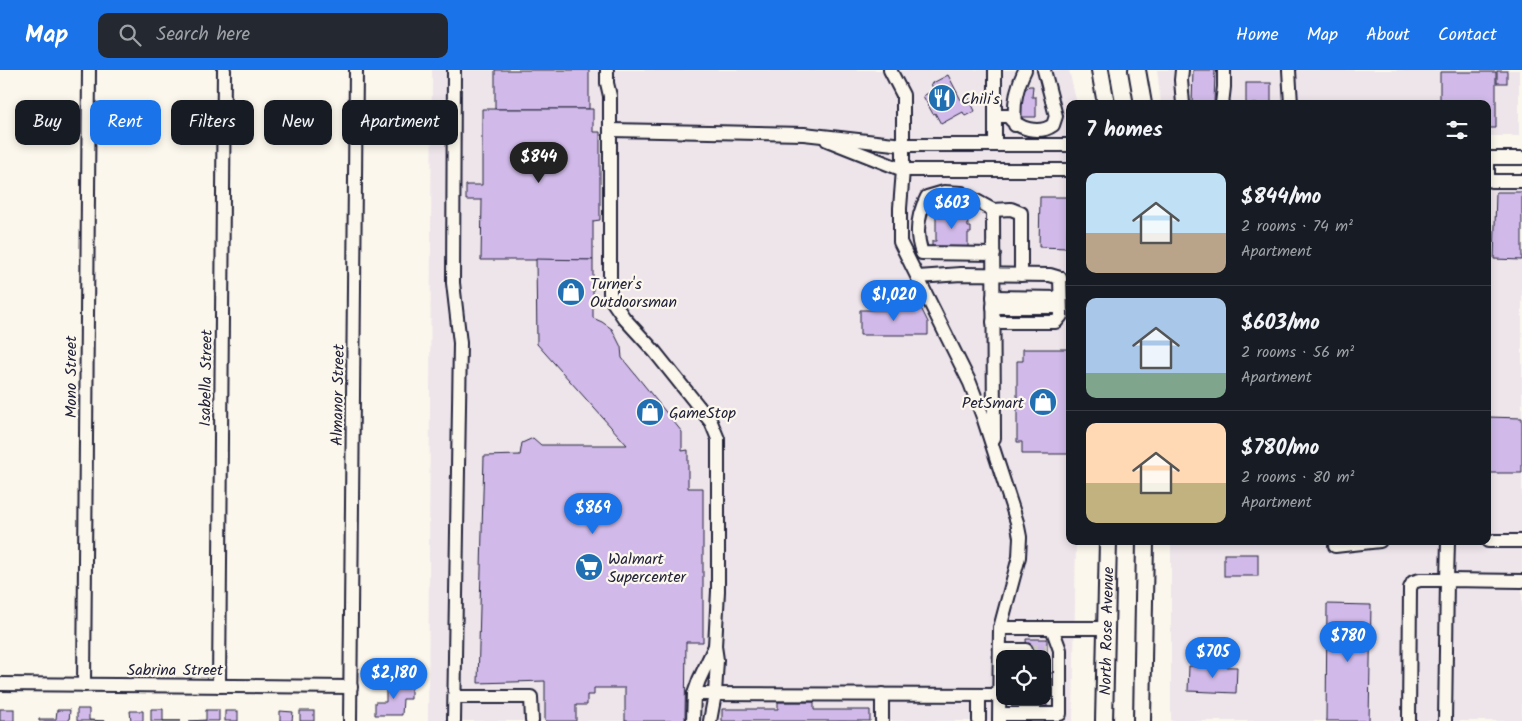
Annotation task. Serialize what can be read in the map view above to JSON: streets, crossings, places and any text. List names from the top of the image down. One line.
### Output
{"streets":{"main road":["North Rose Avenue"],"street":["Mono Street","Isabella Street","Almanor Street","Sabrina Street"]},"crossings":[["Mono Street","Sabrina Street"],["Isabella Street","Sabrina Street"],["Almanor Street","Sabrina Street"]],"places":{"restaurant":["Chili's"],"shop":["Turner's Outdoorsman","PetSmart","GameStop"],"supermarket":["Walmart Supercenter"]},"page":{"header":"Map","search":"Search here","nav":["Home","Map","About","Contact"],"chip":["Buy","Rent","Filters","New","Apartment"],"heading":"7 homes","price":["$844","$603","$1,020","$869","$780","$705","$2,180"],"list":[{"name":"$844/mo","note":"2 rooms · 74 m² · Apartment"},{"name":"$603/mo","note":"2 rooms · 56 m² · Apartment"},{"name":"$780/mo","note":"2 rooms · 80 m² · Apartment"}]}}
